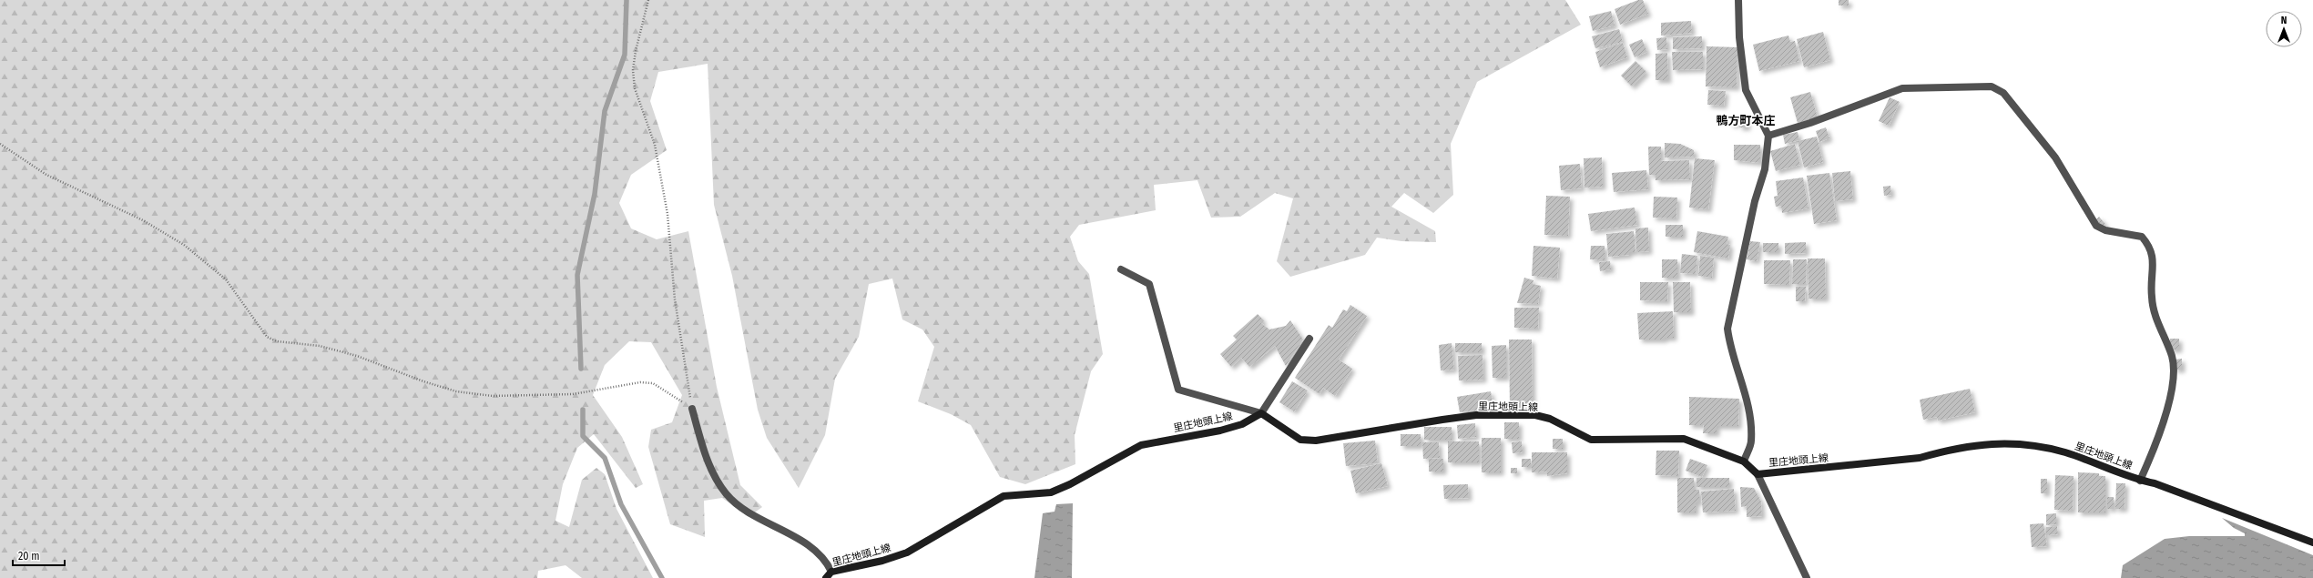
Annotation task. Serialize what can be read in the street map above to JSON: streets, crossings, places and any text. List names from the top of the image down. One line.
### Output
{"streets":{"main road":["里庄地頭上線"]},"districts":["鴨方町本庄"],"scale_bar":"20 m","north":"top"}
